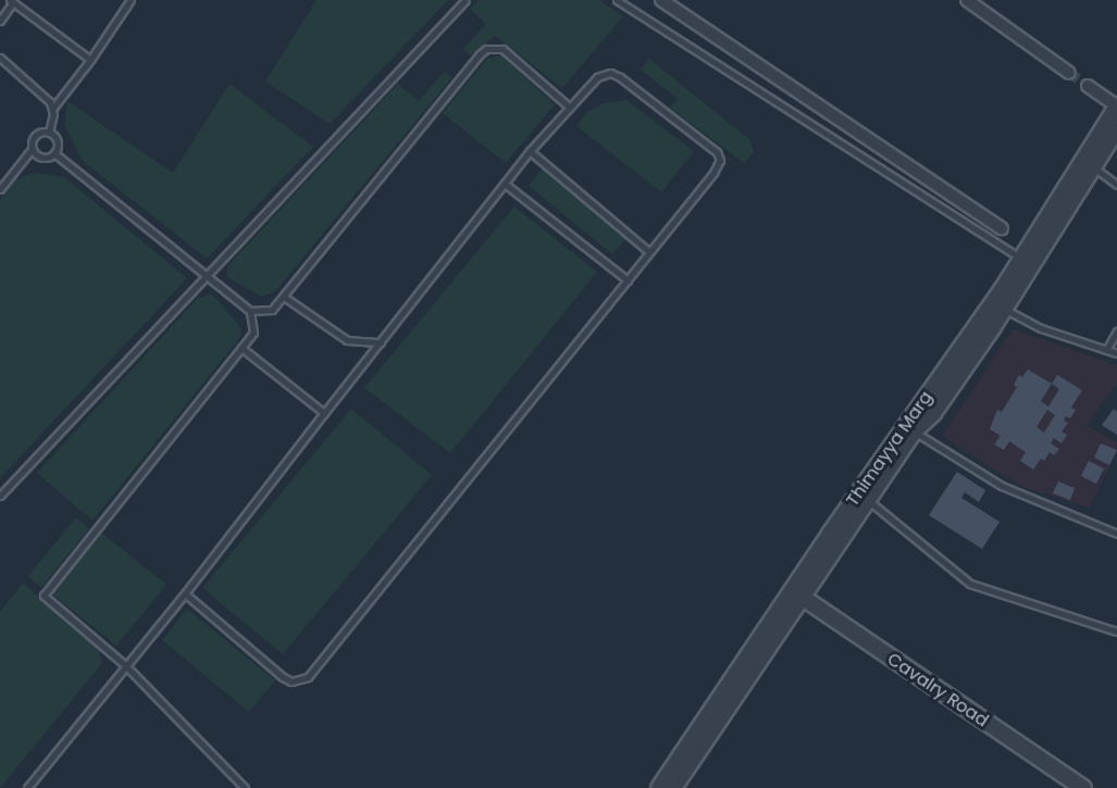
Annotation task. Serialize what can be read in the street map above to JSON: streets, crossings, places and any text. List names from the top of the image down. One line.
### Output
{"streets":{"street":["Thimayya Marg","Cavalry Road"]},"crossings":[["Thimayya Marg","Cavalry Road"]]}
